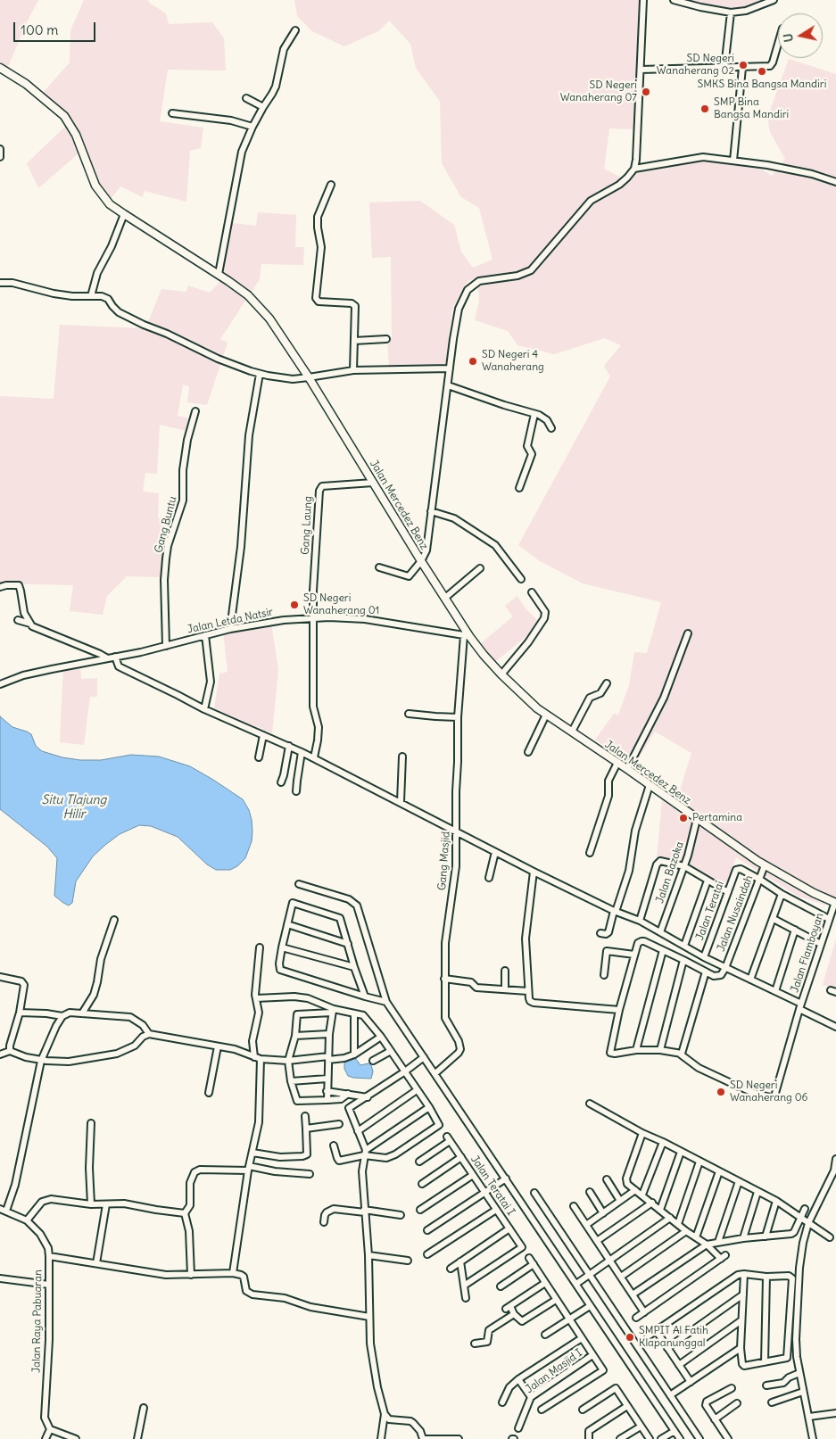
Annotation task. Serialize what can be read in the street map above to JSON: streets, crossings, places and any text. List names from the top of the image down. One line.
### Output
{"streets":{"main road":["Jalan Mercedez Benz"],"street":["Gang Buntu","Gang Laung","Jalan Letda Natsir","Gang Masjid","Jalan Bazoka","Jalan Teratai","Jalan Nusaindah","Jalan Flamboyan","Jalan Teratai I","Jalan Raya Pabuaran","Jalan Masjid I"]},"crossings":[["Jalan Mercedez Benz","Gang Laung"],["Jalan Mercedez Benz","Jalan Letda Natsir"],["Jalan Mercedez Benz","Gang Masjid"],["Jalan Mercedez Benz","Jalan Bazoka"],["Jalan Mercedez Benz","Jalan Nusaindah"],["Jalan Mercedez Benz","Jalan Flamboyan"],["Gang Buntu","Jalan Letda Natsir"],["Gang Laung","Jalan Letda Natsir"],["Jalan Letda Natsir","Gang Masjid"],["Jalan Teratai","Jalan Nusaindah"],["Jalan Teratai","Jalan Flamboyan"]],"water":["Situ Tlajung Hilir"],"places":["SD Negeri Wanaherang 02","SMKS Bina Bangsa Mandiri","SD Negeri Wanaherang 07","SMP Bina Bangsa Mandiri","SD Negeri 4 Wanaherang","SD Negeri Wanaherang 01","Pertamina","SD Negeri Wanaherang 06","SMPIT Al Fatih Klapanunggal"],"scale_bar":"100 m","north":"left"}
